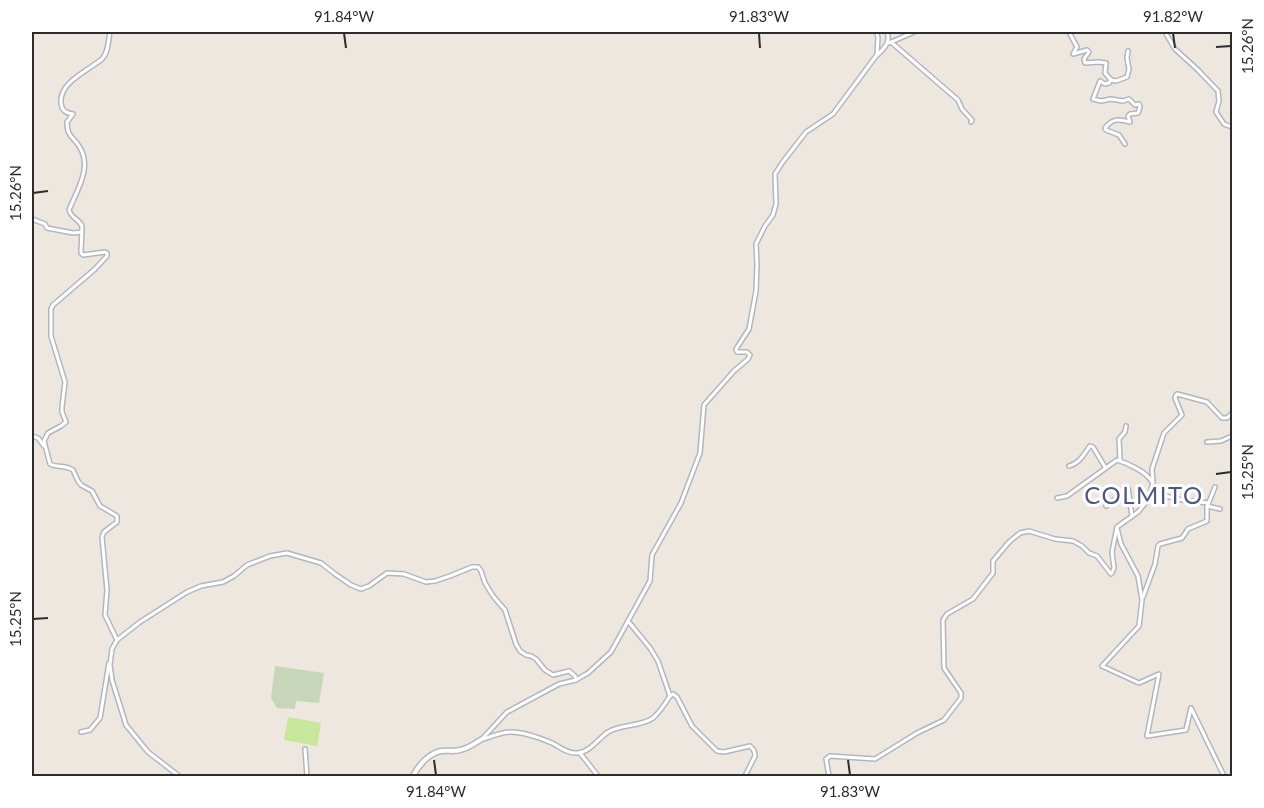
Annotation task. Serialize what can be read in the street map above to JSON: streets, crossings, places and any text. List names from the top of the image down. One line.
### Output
{"districts":["COLMITO"],"coordinates":["91.84°W","91.83°W","91.82°W","15.26°N","15.25°N"]}
